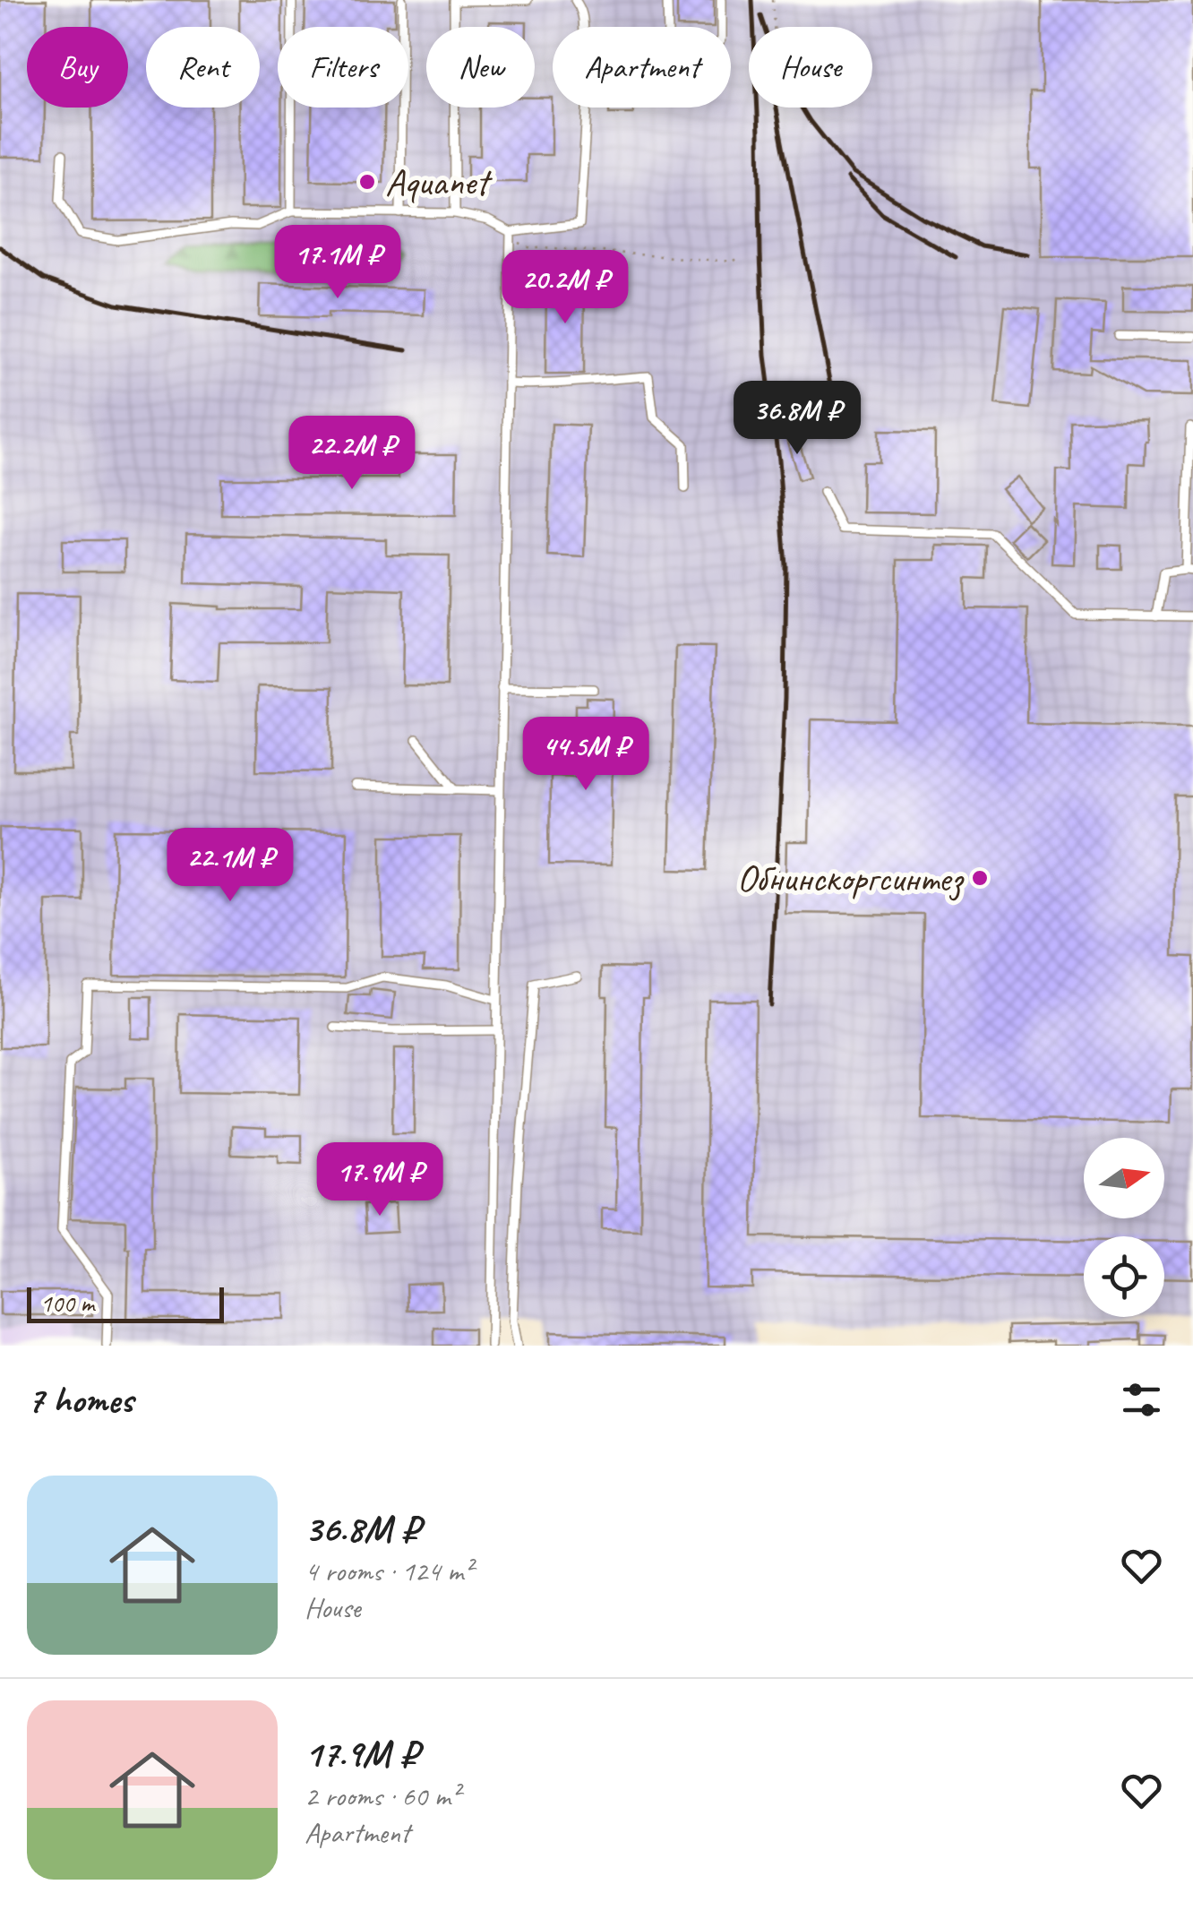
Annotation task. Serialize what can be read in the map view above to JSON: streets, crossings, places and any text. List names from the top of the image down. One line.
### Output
{"places":["Aquanet","Обнинскоргсинтез"],"scale_bar":"100 m","north":"right","page":{"chip":["Buy","Rent","Filters","New","Apartment","House"],"price":["17.1M ₽","20.2M ₽","36.8M ₽","22.2M ₽","44.5M ₽","22.1M ₽","17.9M ₽"],"scale":"100 m","heading":"7 homes","list":[{"name":"36.8M ₽","note":"4 rooms · 124 m² · House"},{"name":"17.9M ₽","note":"2 rooms · 60 m² · Apartment"}]}}
